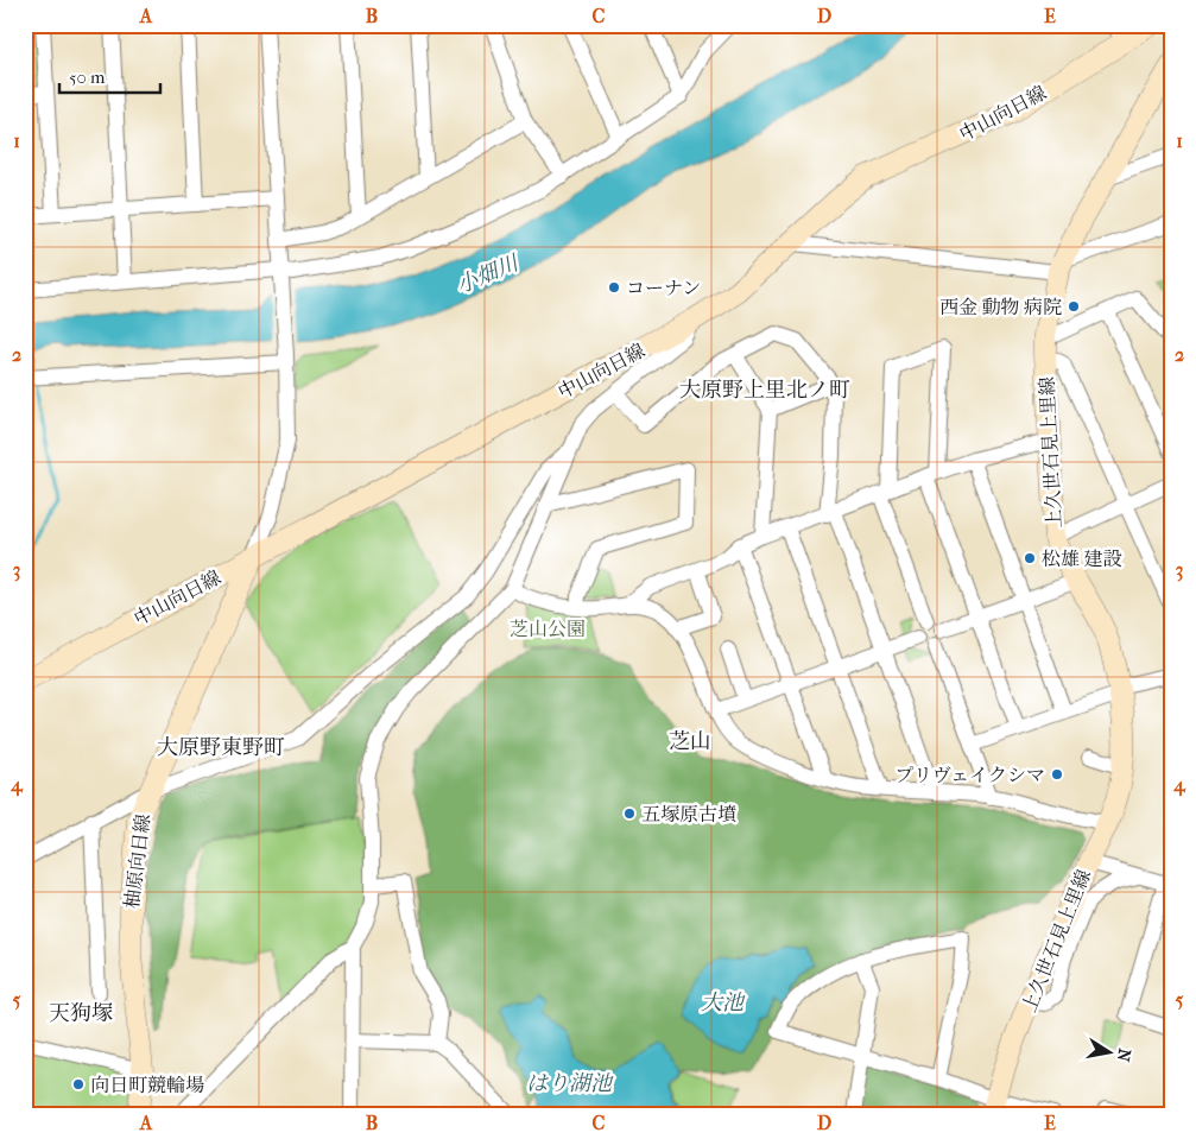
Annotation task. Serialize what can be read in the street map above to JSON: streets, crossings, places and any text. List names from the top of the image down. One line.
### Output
{"streets":{"main road":["中山向日線","上久世石見上里線","柚原向日線"]},"crossings":[["中山向日線","柚原向日線"]],"districts":["大原野上里北ノ町","芝山","大原野東野町","天狗塚"],"water":["小畑川","大池","はり湖池"],"parks":["芝山公園"],"places":["コーナン","西金 動物 病院","松雄 建設","プリヴェイクシマ","五塚原古墳","向日町競輪場"],"scale_bar":"50 m","north":"right","grid":{"columns":["A","B","C","D","E"],"rows":["1","2","3","4","5"]}}
